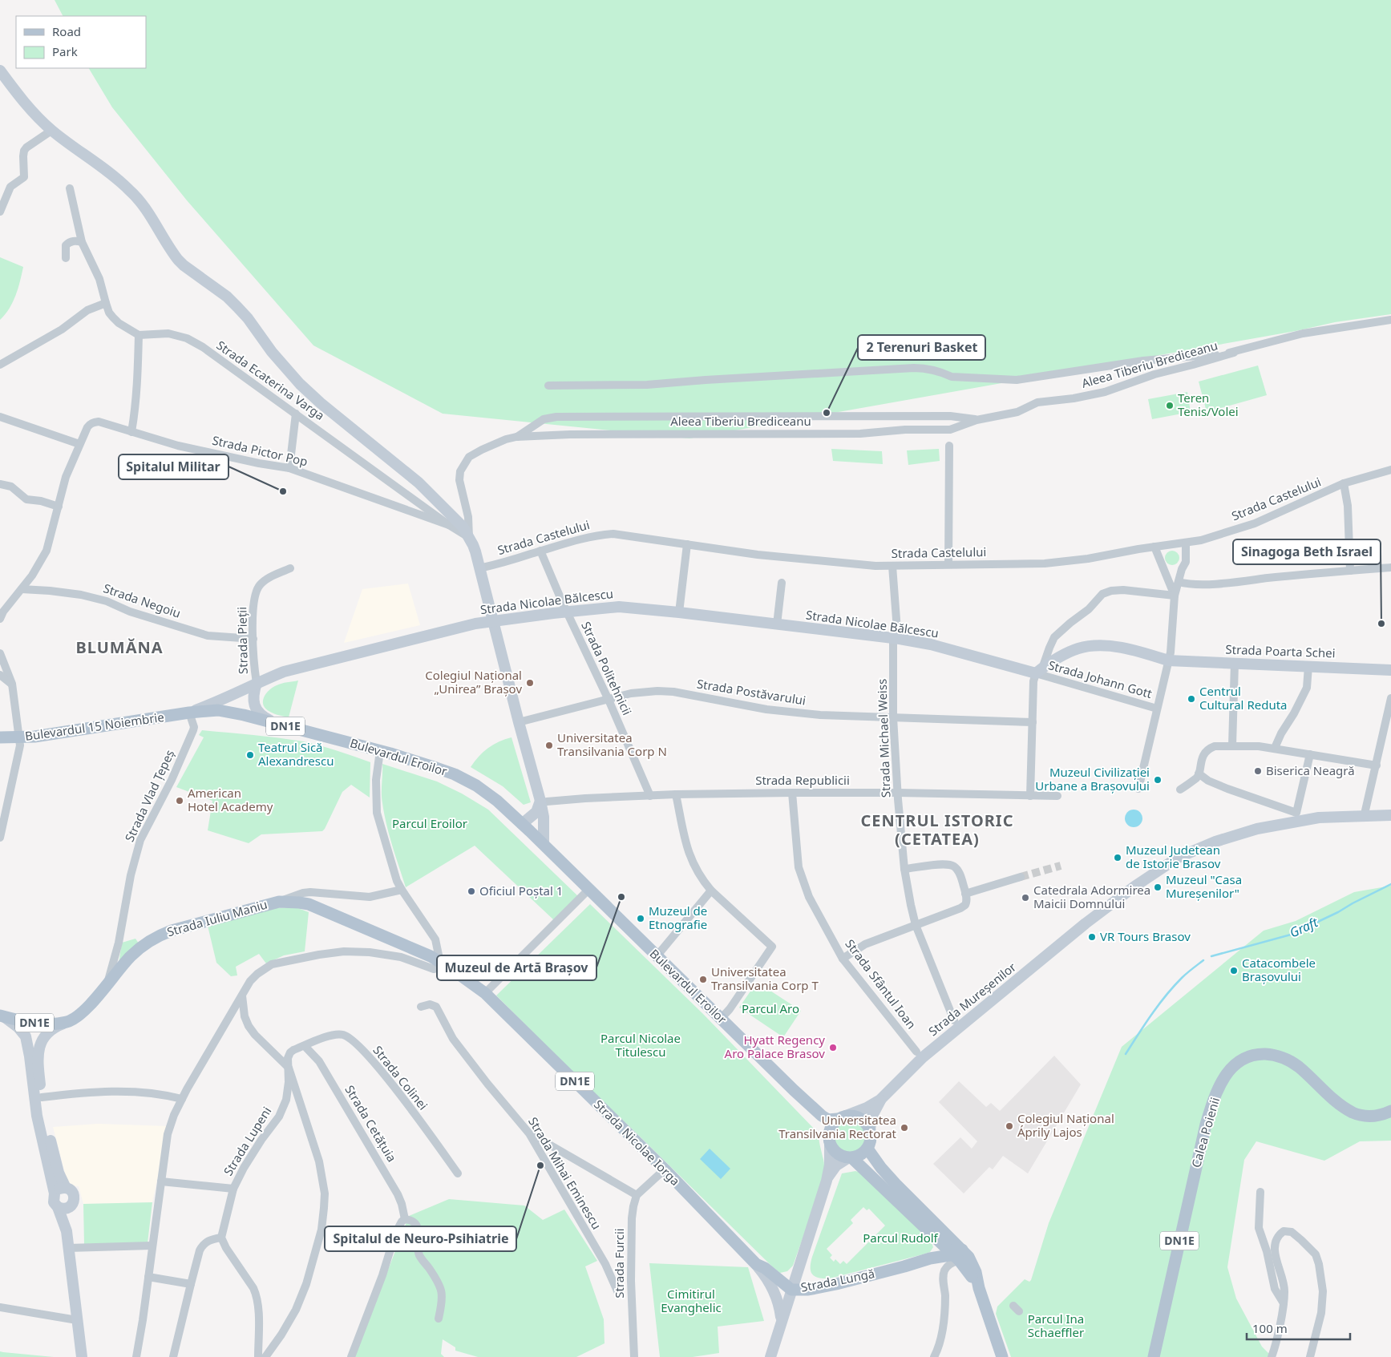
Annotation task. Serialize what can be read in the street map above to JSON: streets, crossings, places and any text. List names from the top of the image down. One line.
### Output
{"streets":{"main road":["DN1E","Bulevardul 15 Noiembrie","Bulevardul Eroilor","Strada Iuliu Maniu","Calea Poienii","Strada Nicolae Iorga","Strada Lungă"],"street":["Aleea Tiberiu Brediceanu","Strada Ecaterina Varga","Strada Pictor Pop","Strada Castelului","Strada Negoiu","Strada Nicolae Bălcescu","Strada Pieții","Strada Poarta Schei","Strada Politehnicii","Strada Johann Gott","Strada Postăvarului","Strada Michael Weiss","Strada Republicii","Strada Vlad Țepeș","Strada Sfântul Ioan","Strada Mureșenilor","Strada Colinei","Strada Cetățuia","Strada Lupeni","Strada Mihai Eminescu","Strada Furcii"]},"crossings":[["Aleea Tiberiu Brediceanu","Strada Ecaterina Varga"],["Strada Ecaterina Varga","Strada Pictor Pop"],["Strada Castelului","Strada Politehnicii"],["Strada Castelului","Strada Michael Weiss"],["Strada Negoiu","Strada Pieții"],["Strada Nicolae Bălcescu","Strada Pieții"],["Strada Nicolae Bălcescu","Strada Poarta Schei"],["Strada Nicolae Bălcescu","Strada Politehnicii"],["Strada Nicolae Bălcescu","Strada Johann Gott"],["Strada Nicolae Bălcescu","Bulevardul 15 Noiembrie"],["Strada Nicolae Bălcescu","Strada Michael Weiss"],["Strada Nicolae Bălcescu","Bulevardul Eroilor"],["Strada Nicolae Bălcescu","Strada Vlad Țepeș"],["Strada Poarta Schei","Strada Johann Gott"],["Strada Politehnicii","Strada Postăvarului"],["Strada Politehnicii","Strada Republicii"],["Strada Postăvarului","Strada Michael Weiss"],["DN1E","Bulevardul Eroilor"],["DN1E","Strada Mureșenilor"],["Bulevardul 15 Noiembrie","Bulevardul Eroilor"],["Bulevardul 15 Noiembrie","Strada Vlad Țepeș"],["Strada Michael Weiss","Strada Republicii"],["Bulevardul Eroilor","Strada Vlad Țepeș"],["Bulevardul Eroilor","Strada Mureșenilor"],["Strada Republicii","Strada Sfântul Ioan"],["Strada Vlad Țepeș","Strada Iuliu Maniu"],["Strada Iuliu Maniu","Strada Nicolae Iorga"],["Strada Colinei","Strada Cetățuia"],["Strada Colinei","Strada Lupeni"],["Strada Cetățuia","Strada Lupeni"],["Strada Nicolae Iorga","Strada Lungă"]],"districts":["BLUMĂNA","CENTRUL ISTORIC (CETATEA)"],"water":["Graft"],"parks":["Parcul Eroilor","Parcul Aro","Parcul Nicolae Titulescu","Parcul Rudolf","Cimitirul Evanghelic","Parcul Ina Schaeffler"],"places":["Teren Tenis/Volei","2 Terenuri Basket","Spitalul Militar","Sinagoga Beth Israel","Colegiul Național „Unirea” Brașov","Centrul Cultural Reduta","Universitatea Transilvania Corp N","Teatrul Sică Alexandrescu","Biserica Neagră","Muzeul Civilizației Urbane a Brașovului","American Hotel Academy","Muzeul Judetean de Istorie Brasov","Muzeul \"Casa Mureșenilor\"","Oficiul Poștal 1","Muzeul de Artă Brașov","Catedrala Adormirea Maicii Domnului","Muzeul de Etnografie","VR Tours Brasov","Catacombele Brașovului","Universitatea Transilvania Corp T","Hyatt Regency Aro Palace Brasov","Colegiul Național Áprily Lajos","Universitatea Transilvania Rectorat","Spitalul de Neuro-Psihiatrie"],"legend":["Road","Park"],"scale_bar":"100 m"}
